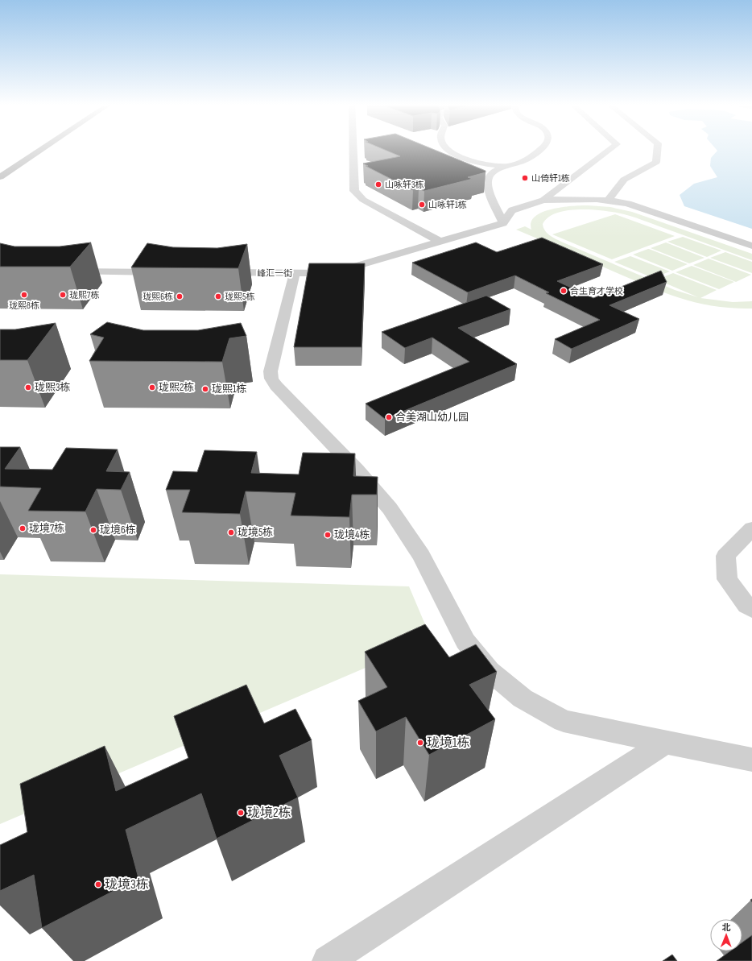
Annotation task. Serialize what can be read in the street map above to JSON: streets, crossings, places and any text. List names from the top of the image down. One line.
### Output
{"streets":{"street":["峰汇一街"]},"places":["山倚轩1栋","山咏轩3栋","山咏轩1栋","合生育才学校","珑熙8栋","珑熙7栋","珑熙6栋","珑熙5栋","珑熙3栋","珑熙2栋","珑熙1栋","合美湖山幼儿园","珑境7栋","珑境6栋","珑境5栋","珑境4栋","珑境1栋","珑境2栋","珑境3栋"],"north":"top"}
